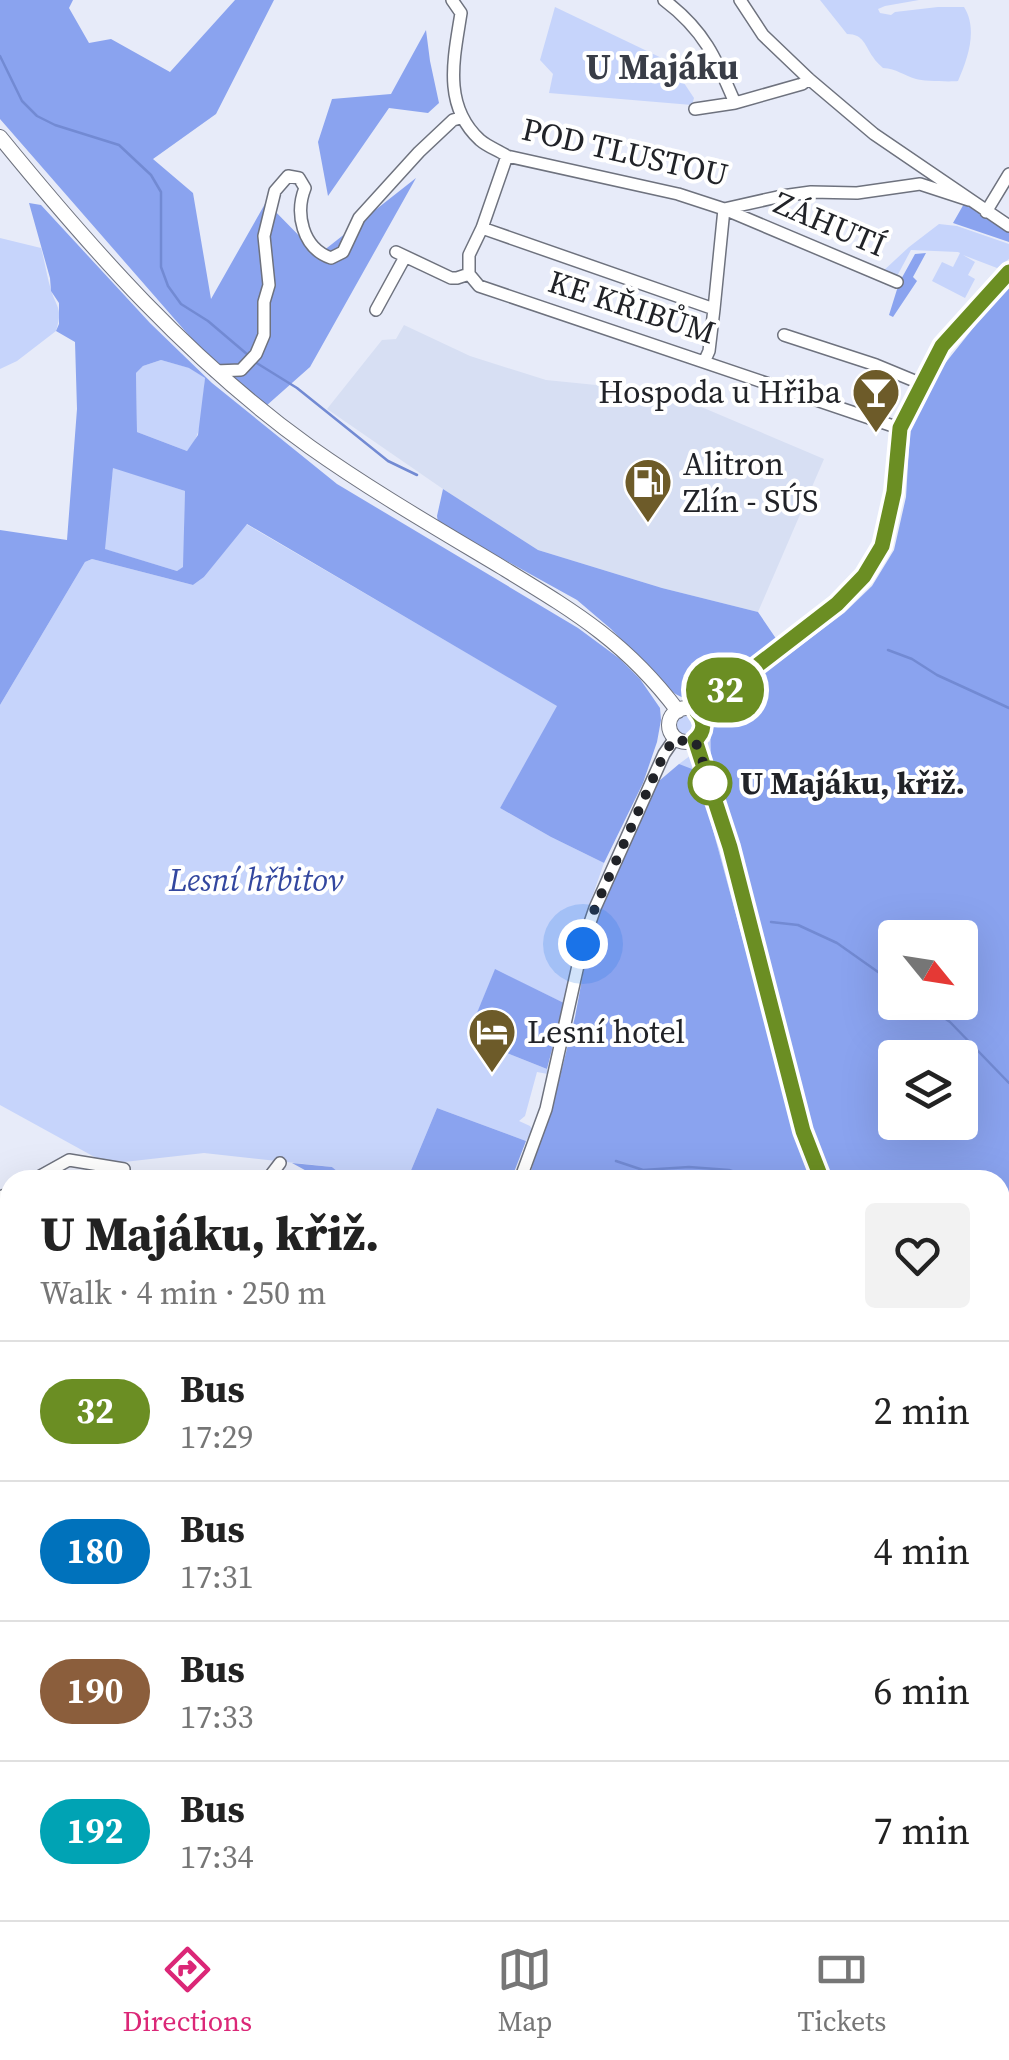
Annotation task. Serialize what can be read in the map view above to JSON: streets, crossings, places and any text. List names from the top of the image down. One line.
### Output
{"streets":{"street":["POD TLUSTOU","ZÁHUTÍ","KE KŘIBŮM"]},"crossings":[["POD TLUSTOU","ZÁHUTÍ"],["ZÁHUTÍ","KE KŘIBŮM"]],"districts":["U Majáku"],"parks":["Lesní hřbitov"],"places":{"bar":["Hospoda u Hřiba"],"fuel station":["Alitron Zlín - SÚS"],"other":["U Majáku, křiž."],"hotel":["Lesní hotel"]},"lines":["bus line 32"],"north":"bottom right","page":{"on_map":"32","heading":["U Majáku, křiž.","Walk · 4 min · 250 m"],"list":[{"mark":"32","name":"Bus","note":"17:29","value":"2 min"},{"mark":"180","name":"Bus","note":"17:31","value":"4 min"},{"mark":"190","name":"Bus","note":"17:33","value":"6 min"},{"mark":"192","name":"Bus","note":"17:34","value":"7 min"}],"tabs":["Directions","Map","Tickets"]}}
